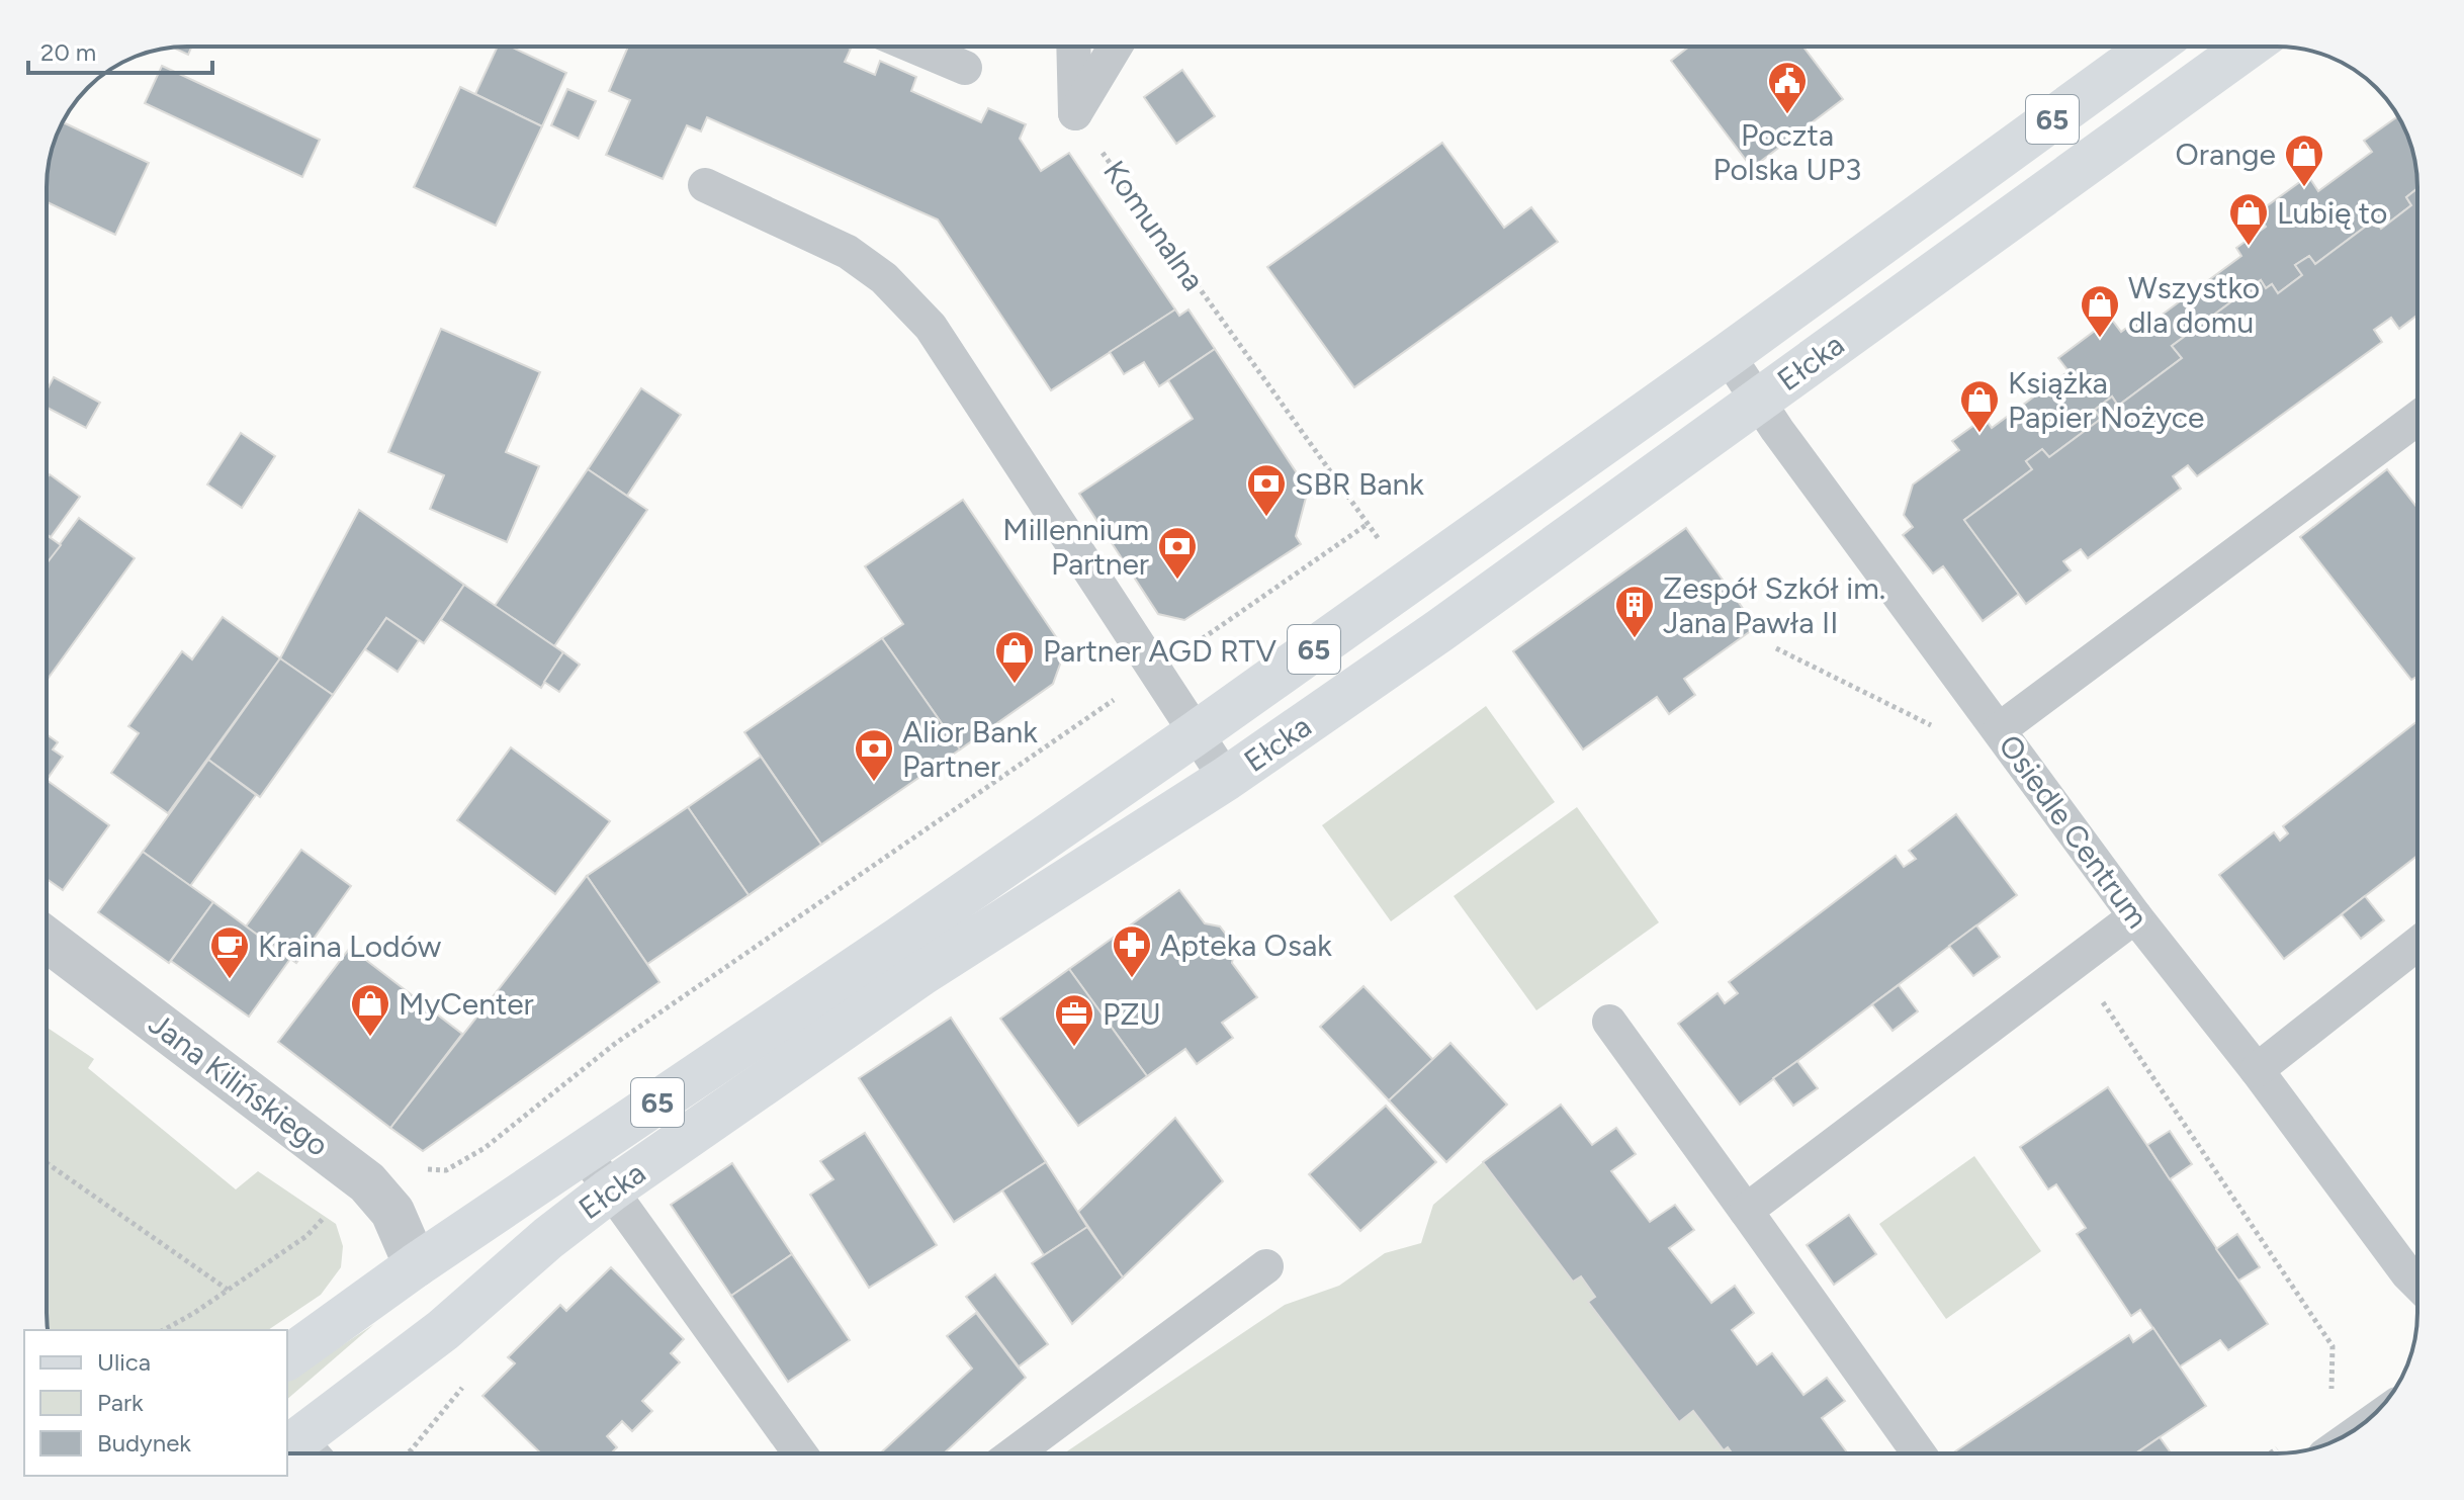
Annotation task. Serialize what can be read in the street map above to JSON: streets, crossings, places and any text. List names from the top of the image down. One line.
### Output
{"streets":{"main road":["65","Ełcka"],"street":["Jana Kilińskiego"],"lane":["Osiedle Centrum"],"path":["Komunalna"]},"crossings":[["Ełcka","Osiedle Centrum"],["Ełcka","Jana Kilińskiego"]],"places":{"public building":["Poczta Polska UP3"],"shop":["Orange","Lubię to","Wszystko dla domu","Książka Papier Nożyce","Partner AGD RTV","MyCenter"],"bank":["SBR Bank","Millennium Partner","Alior Bank Partner"],"building":["Zespół Szkół im. Jana Pawła II"],"pharmacy":["Apteka Osak"],"cafe":["Kraina Lodów"],"office":["PZU"]},"legend":["Ulica","Park","Budynek"],"scale_bar":"20 m"}
